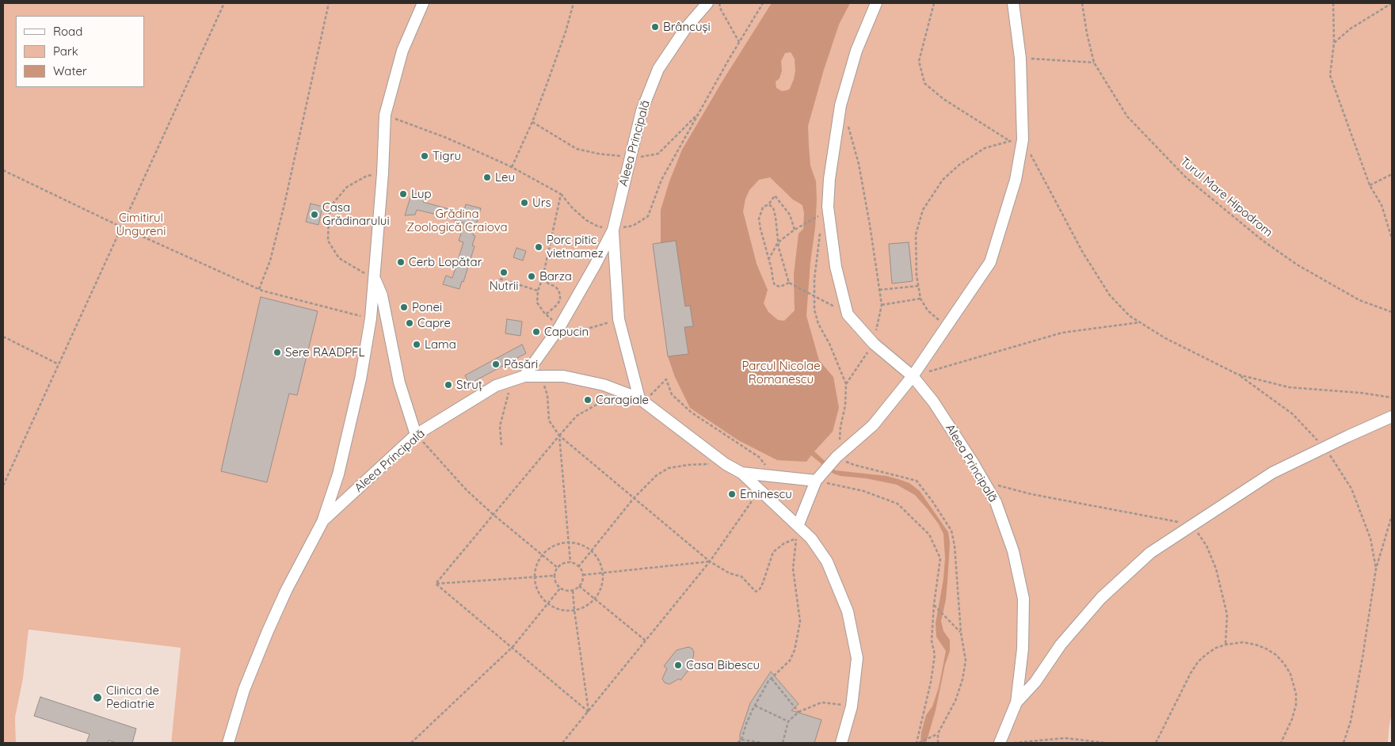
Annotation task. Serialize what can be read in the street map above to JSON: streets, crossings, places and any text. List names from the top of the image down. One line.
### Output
{"streets":{"street":["Aleea Principală"],"path":["Turul Mare Hipodrom"]},"parks":["Grădina Zoologică Craiova","Cimitirul Ungureni","Parcul Nicolae Romanescu"],"places":["Brâncuși","Tigru","Leu","Lup","Urs","Casa Grădinarului","Porc pitic vietnamez","Cerb Lopătar","Nutrii","Barza","Ponei","Capre","Capucin","Lama","Sere RAADPFL","Păsări","Struț","Caragiale","Eminescu","Casa Bibescu","Clinica de Pediatrie"],"legend":["Road","Park","Water"]}
